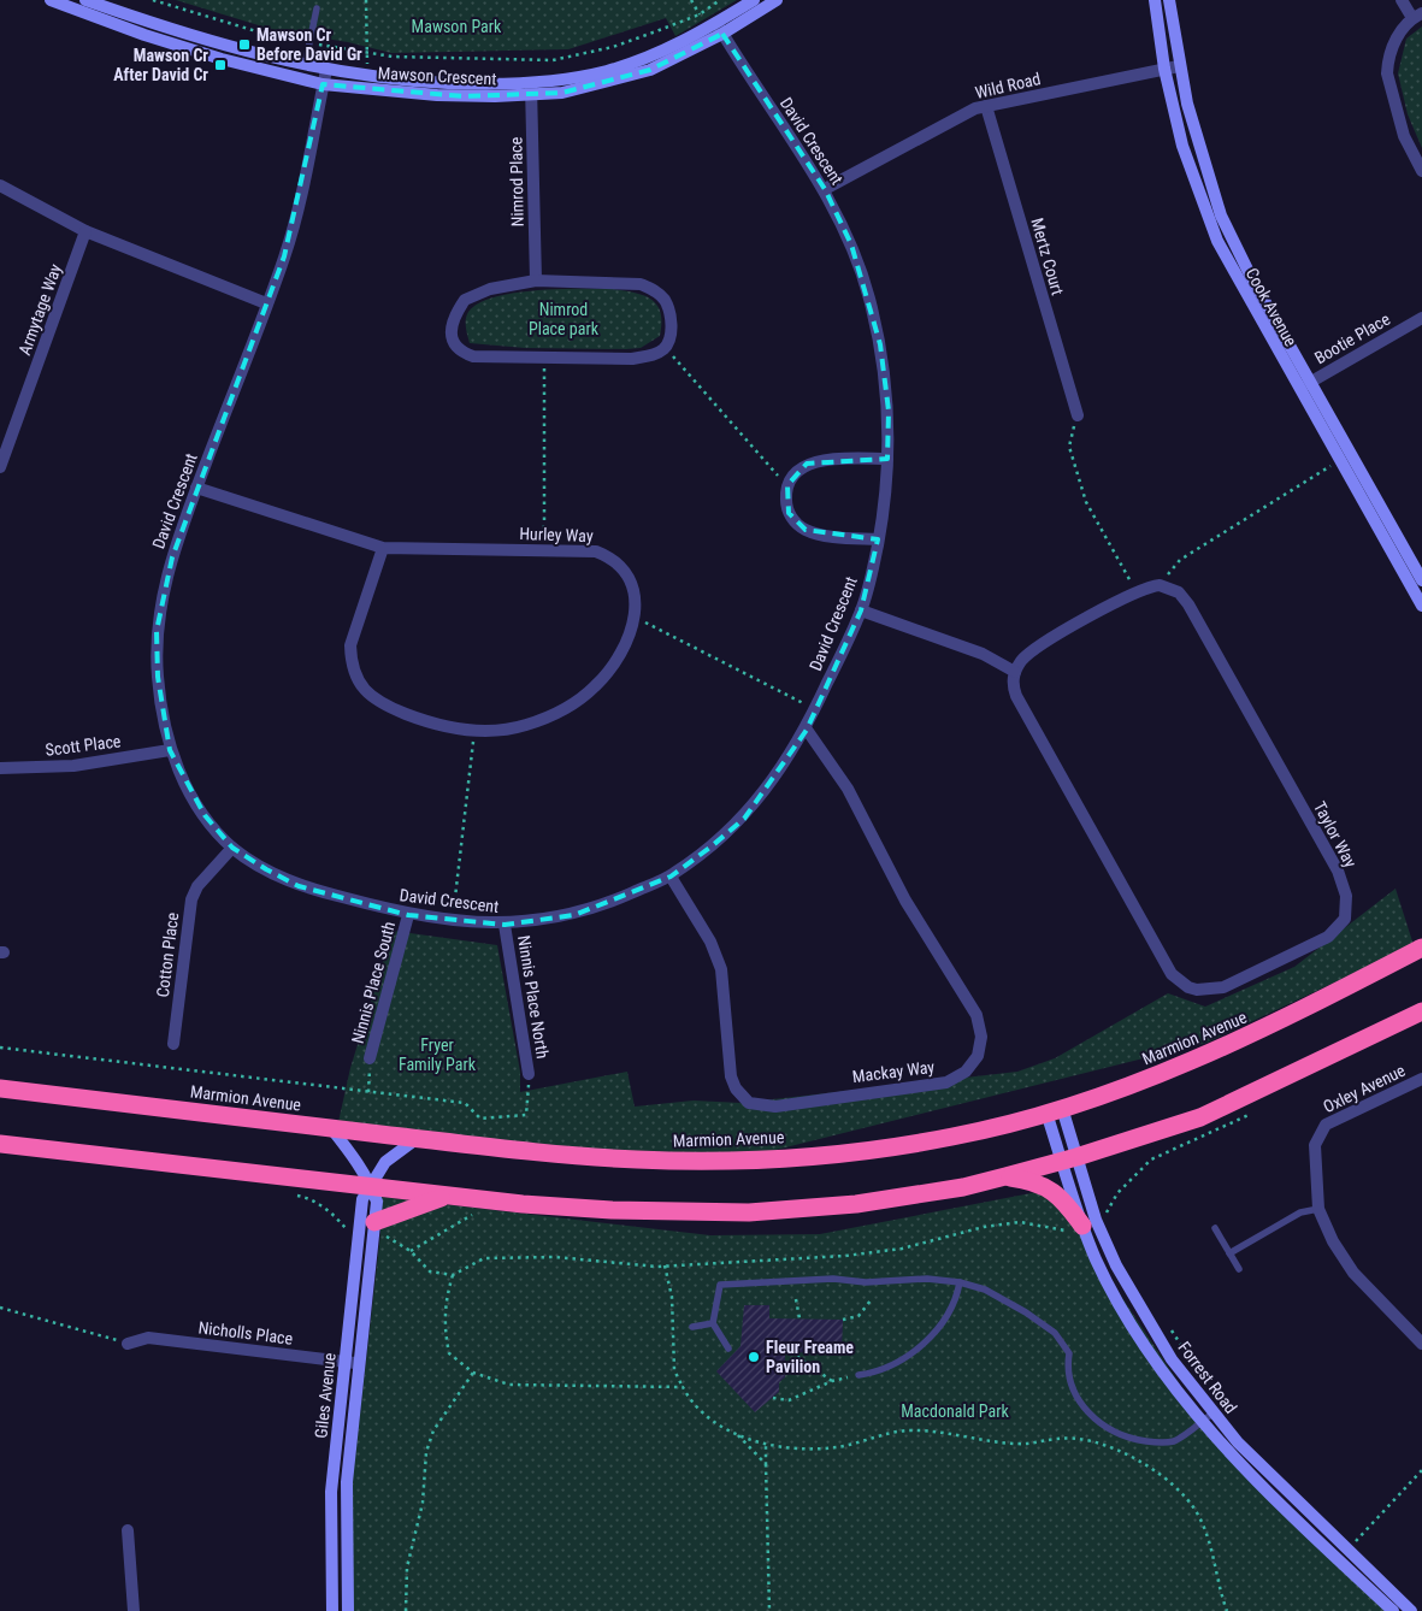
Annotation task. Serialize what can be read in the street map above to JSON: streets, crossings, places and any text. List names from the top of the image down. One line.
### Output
{"streets":{"highway":["Marmion Avenue"],"street":["Mawson Crescent","Wild Road","David Crescent","Nimrod Place","Mertz Court","Cook Avenue","Armytage Way","Bootie Place","Hurley Way","Scott Place","Taylor Way","Cotton Place","Ninnis Place South","Ninnis Place North","Mackay Way","Oxley Avenue","Nicholls Place","Forrest Road","Giles Avenue"]},"crossings":[["Mawson Crescent","David Crescent"],["Mawson Crescent","Nimrod Place"],["Wild Road","David Crescent"],["Wild Road","Mertz Court"],["Wild Road","Cook Avenue"],["David Crescent","Hurley Way"],["David Crescent","Scott Place"],["David Crescent","Cotton Place"],["David Crescent","Ninnis Place South"],["David Crescent","Ninnis Place North"],["David Crescent","Mackay Way"],["Cook Avenue","Bootie Place"],["Marmion Avenue","Forrest Road"],["Marmion Avenue","Giles Avenue"],["Nicholls Place","Giles Avenue"]],"parks":["Mawson Park","Nimrod Place park","Fryer Family Park","Macdonald Park"],"places":{"transit":["Mawson Cr Before David Gr","Mawson Cr After David Cr"],"other":["Fleur Freame Pavilion"]}}
